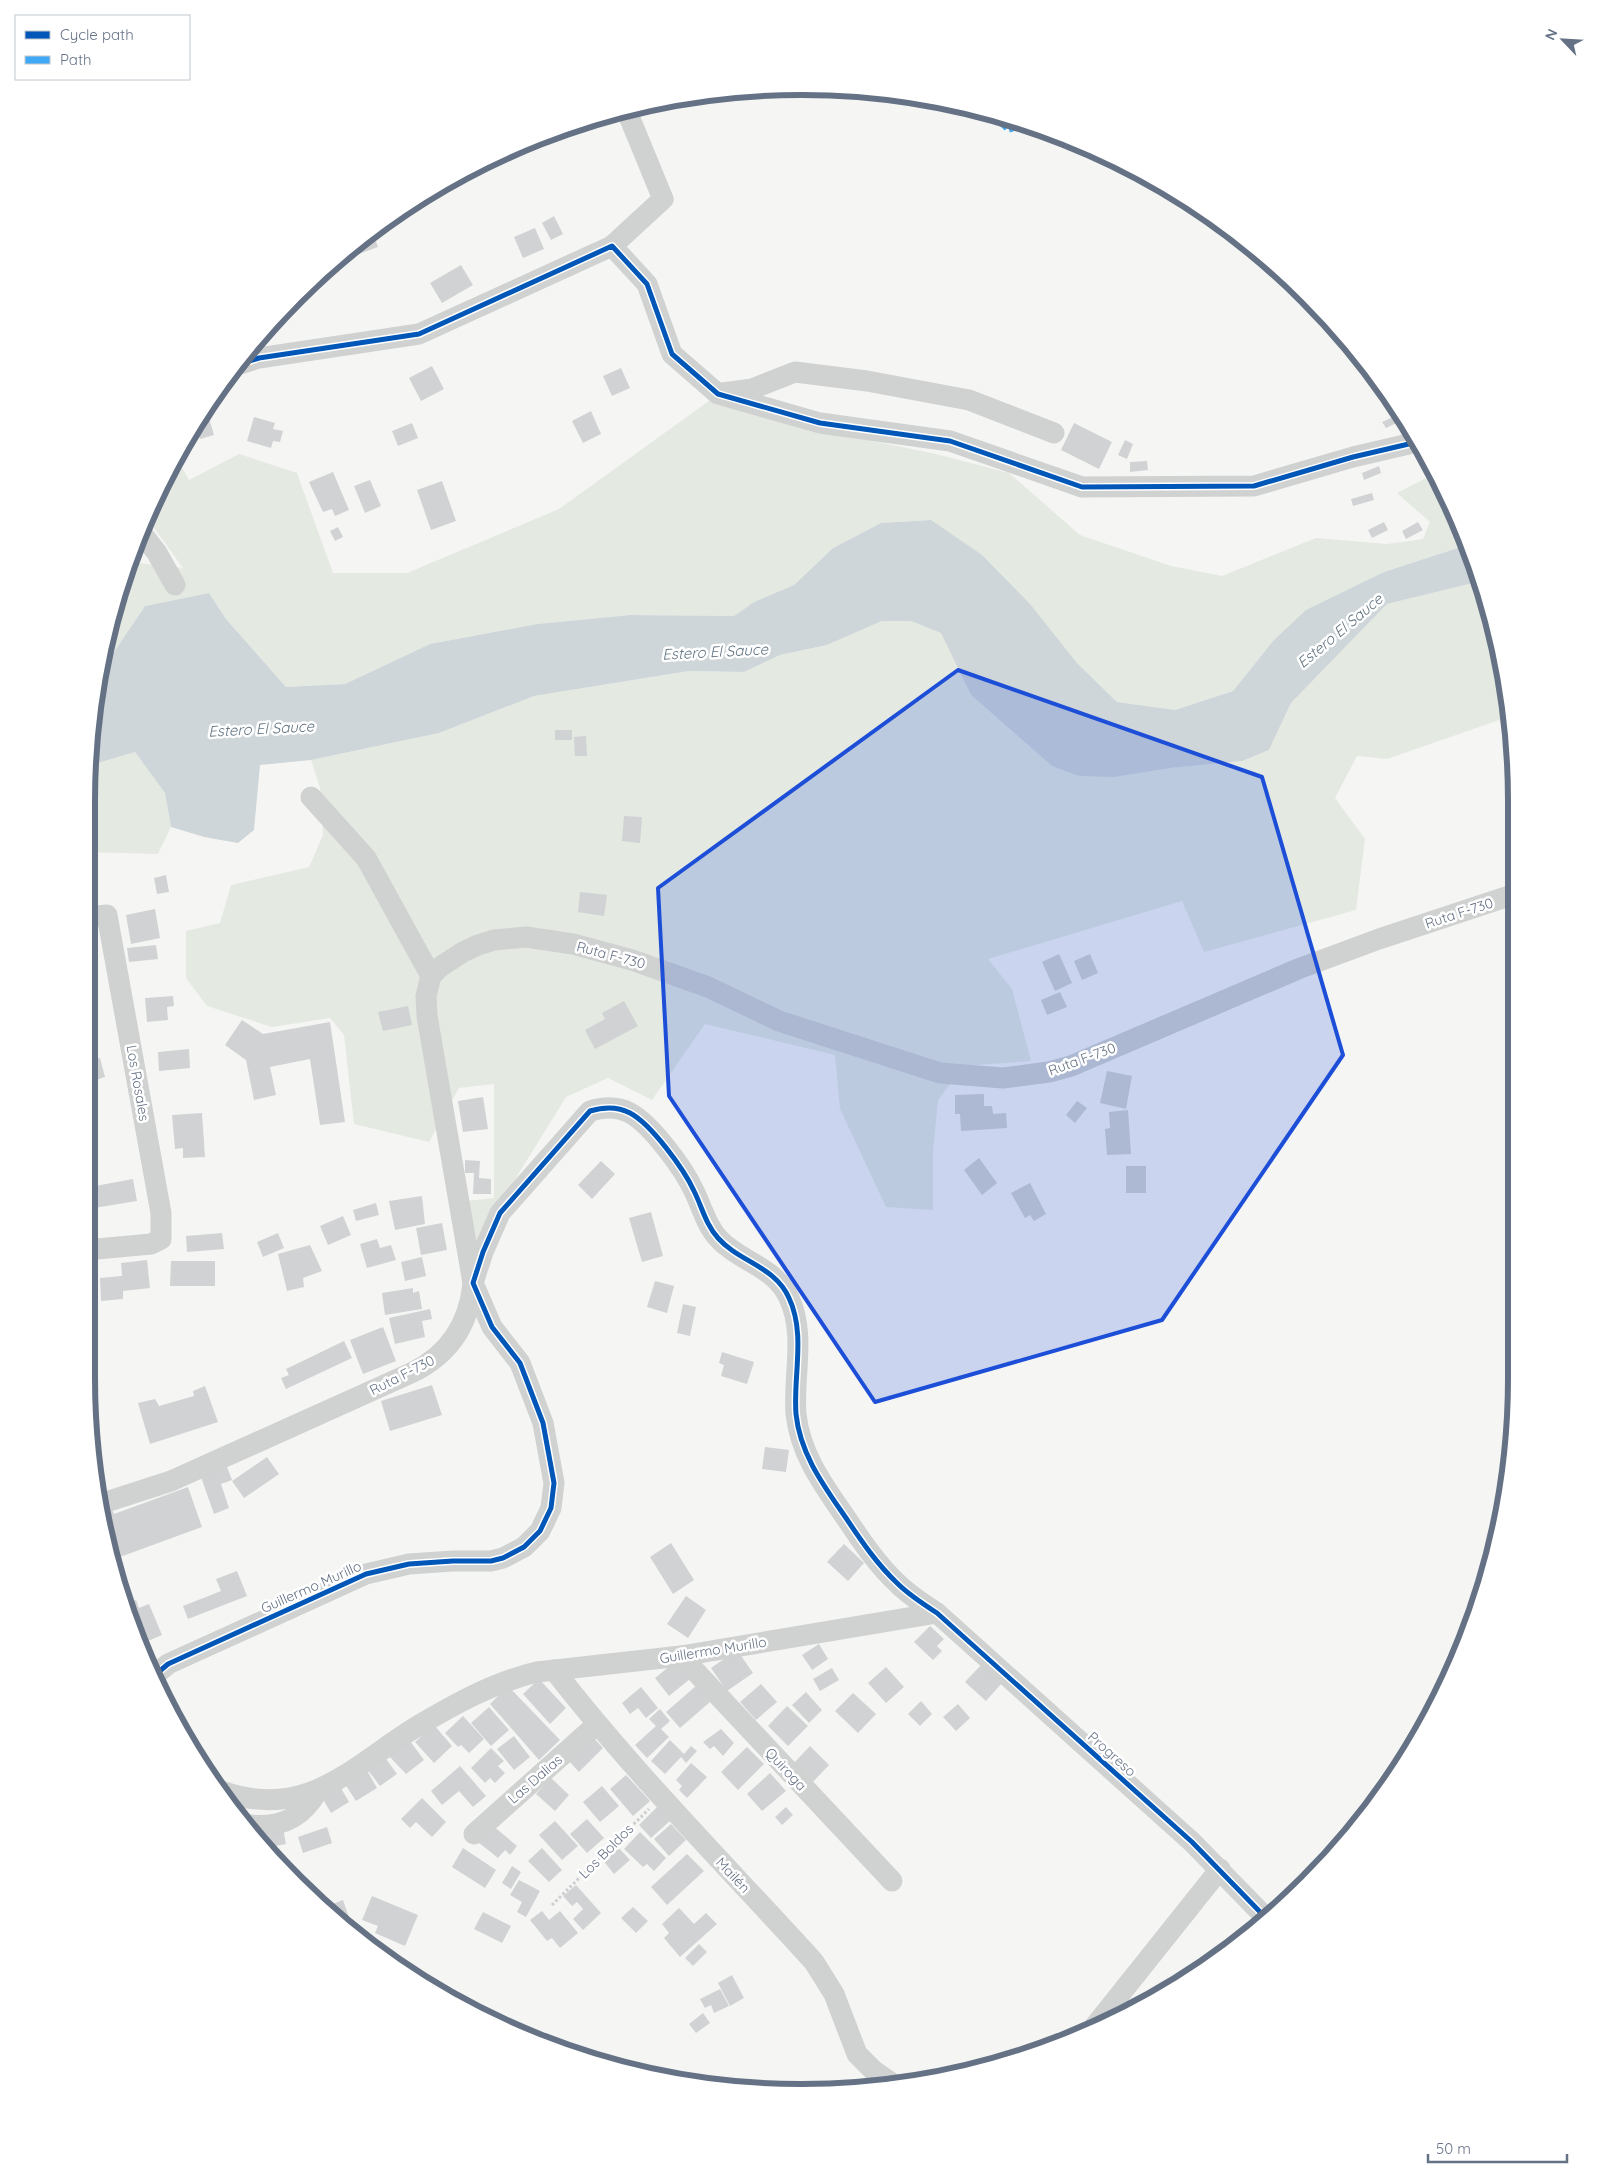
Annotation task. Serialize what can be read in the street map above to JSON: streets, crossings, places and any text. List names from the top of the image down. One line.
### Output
{"streets":{"street":["Ruta F-730","Los Rosales","Guillermo Murillo","Progreso","Quiroga","Las Dalias","Mailén"],"path":["Los Boldos"]},"crossings":[["Ruta F-730","Guillermo Murillo"],["Ruta F-730","Progreso"],["Guillermo Murillo","Progreso"],["Guillermo Murillo","Quiroga"],["Guillermo Murillo","Mailén"],["Las Dalias","Mailén"],["Los Boldos","Mailén"]],"water":["Estero El Sauce"],"legend":["Cycle path","Path"],"scale_bar":"50 m","north":"top left"}
